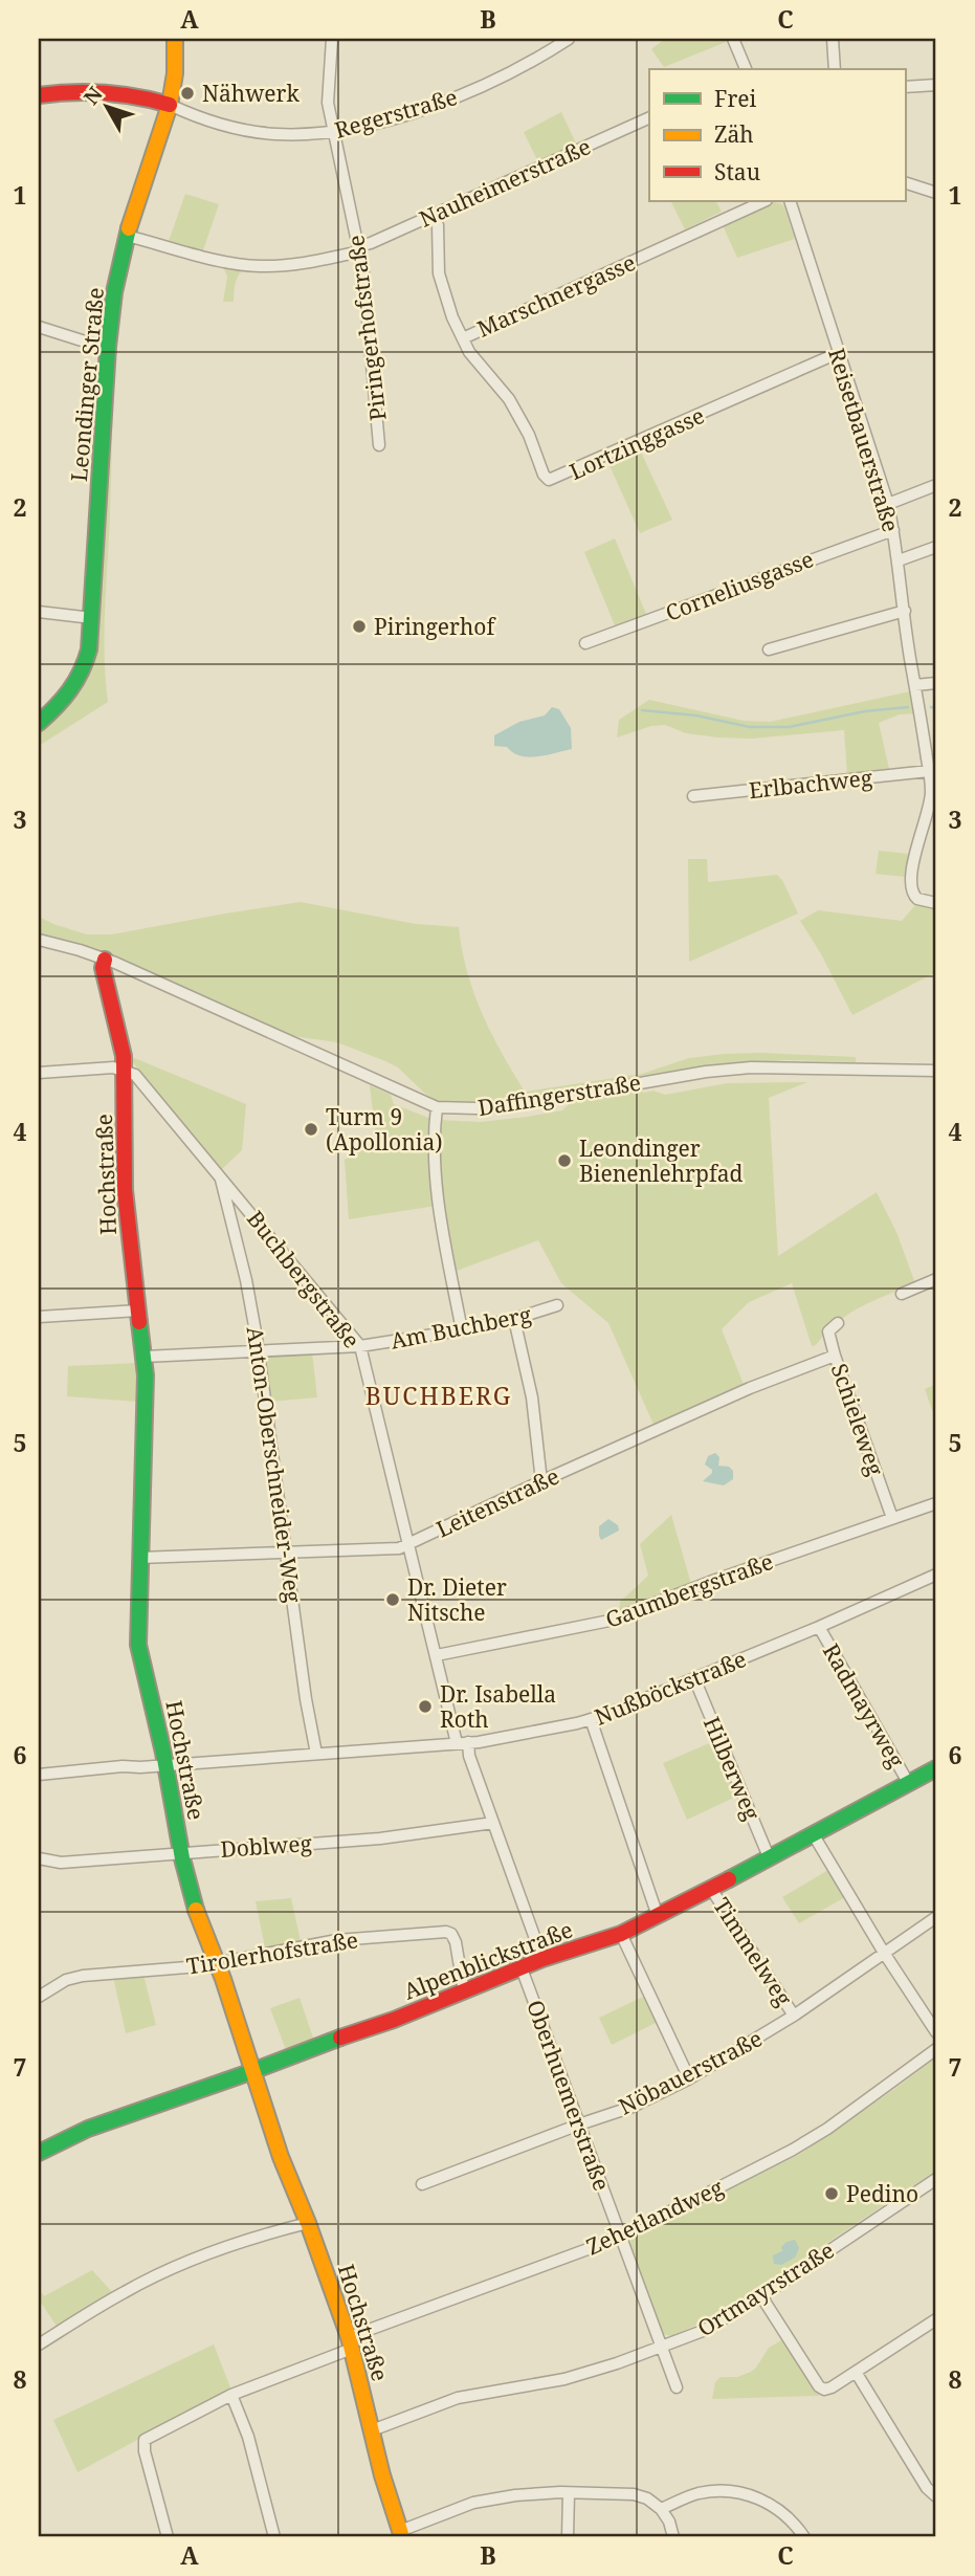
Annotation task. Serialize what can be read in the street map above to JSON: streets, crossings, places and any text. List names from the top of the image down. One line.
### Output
{"streets":{"street":["Regerstraße","Nauheimerstraße","Marschnergasse","Piringerhofstraße","Leondinger Straße","Reisetbauerstraße","Lortzinggasse","Corneliusgasse","Erlbachweg","Daffingerstraße","Hochstraße","Buchbergstraße","Am Buchberg","Schieleweg","Anton-Oberschneider-Weg","Leitenstraße","Gaumbergstraße","Nußböckstraße","Radmayrweg","Hilberweg","Doblweg","Timmelweg","Tirolerhofstraße","Alpenblickstraße","Nöbauerstraße","Oberhuemerstraße","Zehetlandweg","Ortmayrstraße"]},"crossings":[["Regerstraße","Piringerhofstraße"],["Regerstraße","Leondinger Straße"],["Nauheimerstraße","Marschnergasse"],["Nauheimerstraße","Piringerhofstraße"],["Nauheimerstraße","Leondinger Straße"],["Marschnergasse","Lortzinggasse"],["Reisetbauerstraße","Lortzinggasse"],["Reisetbauerstraße","Corneliusgasse"],["Daffingerstraße","Hochstraße"],["Hochstraße","Buchbergstraße"],["Hochstraße","Am Buchberg"],["Hochstraße","Leitenstraße"],["Hochstraße","Nußböckstraße"],["Hochstraße","Doblweg"],["Hochstraße","Tirolerhofstraße"],["Hochstraße","Alpenblickstraße"],["Hochstraße","Zehetlandweg"],["Hochstraße","Ortmayrstraße"],["Buchbergstraße","Am Buchberg"],["Buchbergstraße","Anton-Oberschneider-Weg"],["Buchbergstraße","Leitenstraße"],["Buchbergstraße","Gaumbergstraße"],["Buchbergstraße","Nußböckstraße"],["Am Buchberg","Anton-Oberschneider-Weg"],["Schieleweg","Leitenstraße"],["Schieleweg","Gaumbergstraße"],["Anton-Oberschneider-Weg","Leitenstraße"],["Anton-Oberschneider-Weg","Nußböckstraße"],["Nußböckstraße","Radmayrweg"],["Nußböckstraße","Hilberweg"],["Radmayrweg","Alpenblickstraße"],["Hilberweg","Alpenblickstraße"],["Timmelweg","Alpenblickstraße"],["Timmelweg","Nöbauerstraße"],["Tirolerhofstraße","Alpenblickstraße"],["Alpenblickstraße","Oberhuemerstraße"],["Nöbauerstraße","Oberhuemerstraße"],["Oberhuemerstraße","Zehetlandweg"],["Oberhuemerstraße","Ortmayrstraße"]],"districts":["BUCHBERG"],"places":["Nähwerk","Piringerhof","Turm 9 (Apollonia)","Leondinger Bienenlehrpfad","Dr. Dieter Nitsche","Dr. Isabella Roth","Pedino"],"legend":["Frei","Zäh","Stau"],"north":"top left","grid":{"columns":["A","B","C"],"rows":["1","2","3","4","5","6","7","8"]}}
